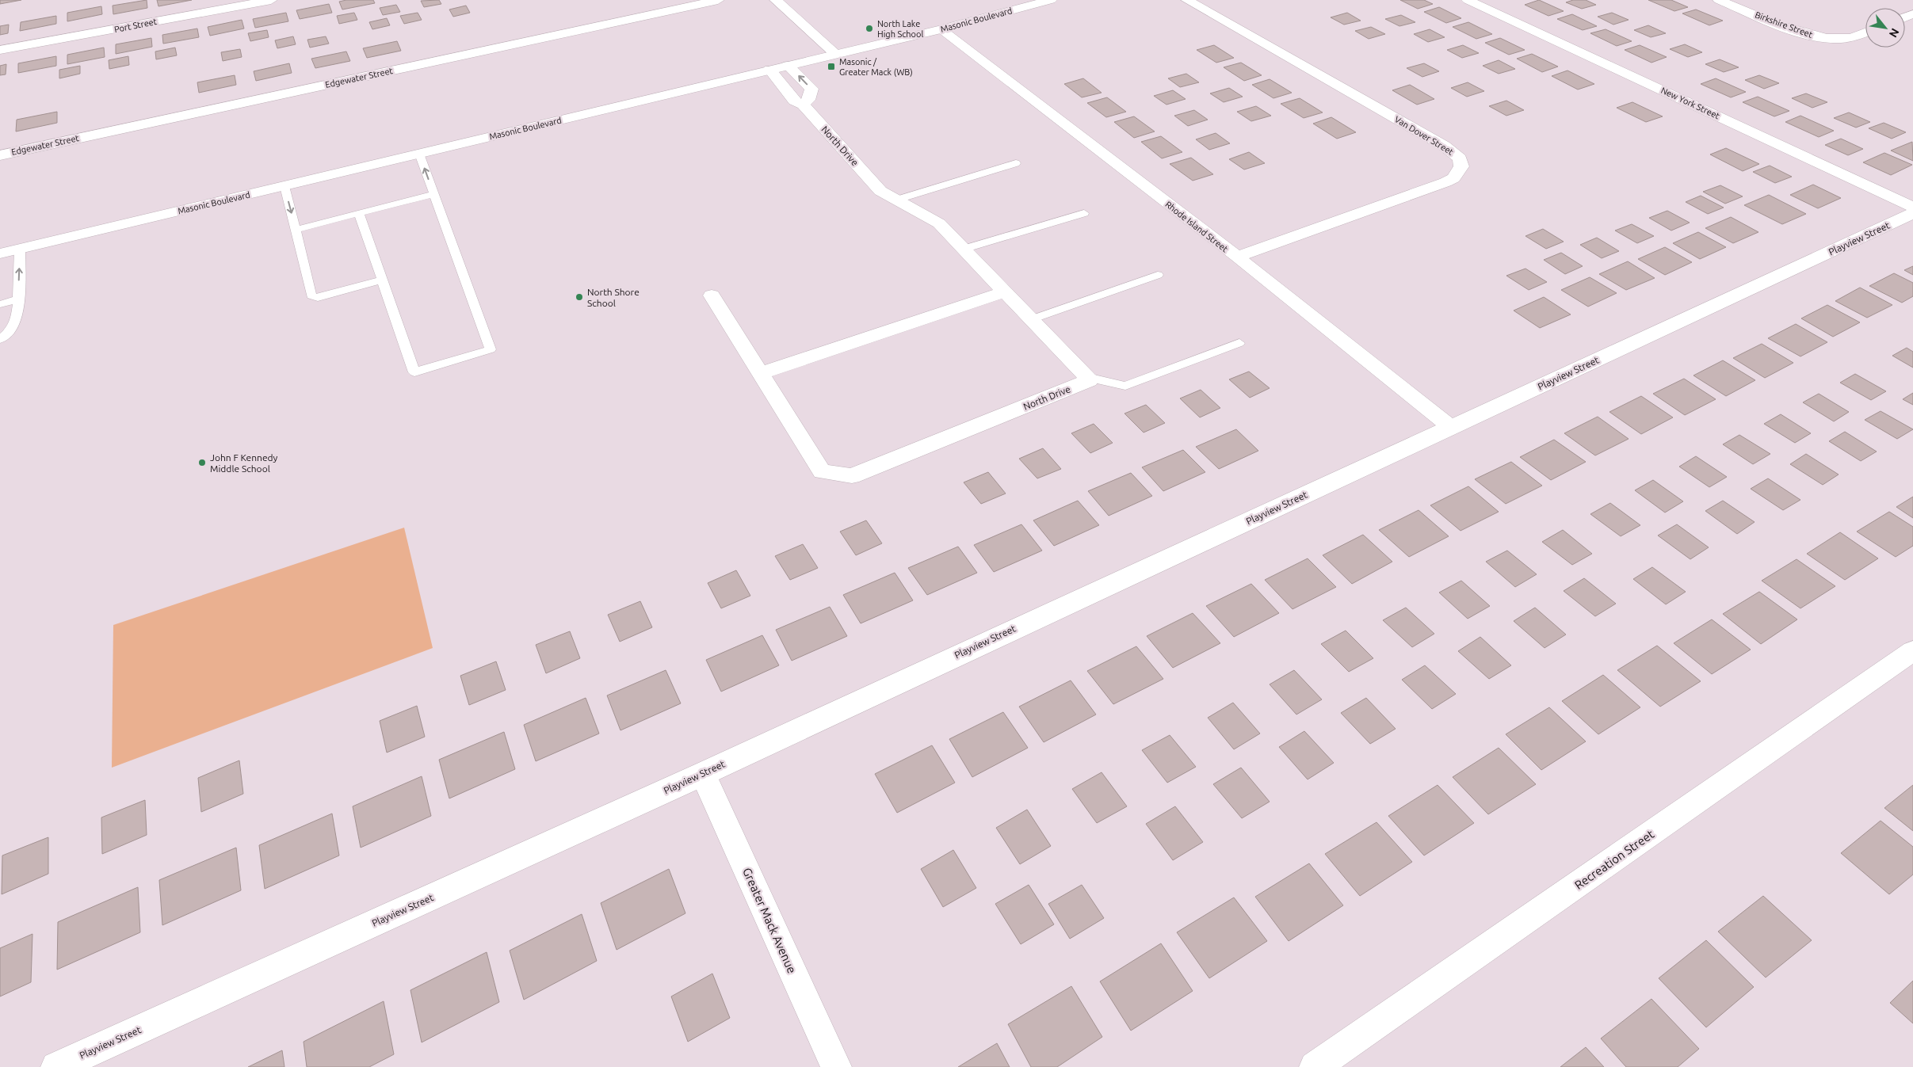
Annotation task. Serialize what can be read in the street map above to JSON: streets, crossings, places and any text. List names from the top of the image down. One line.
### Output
{"streets":{"street":["Masonic Boulevard","Birkshire Street","Port Street","Edgewater Street","New York Street","Van Dover Street","North Drive","Rhode Island Street","Playview Street","Recreation Street","Greater Mack Avenue"]},"crossings":[["Masonic Boulevard","North Drive"],["Masonic Boulevard","Rhode Island Street"],["Van Dover Street","Rhode Island Street"],["Rhode Island Street","Playview Street"],["Playview Street","Greater Mack Avenue"]],"places":{"other":["North Lake High School","North Shore School","John F Kennedy Middle School"],"transit":["Masonic / Greater Mack (WB)"]},"north":"bottom right"}
